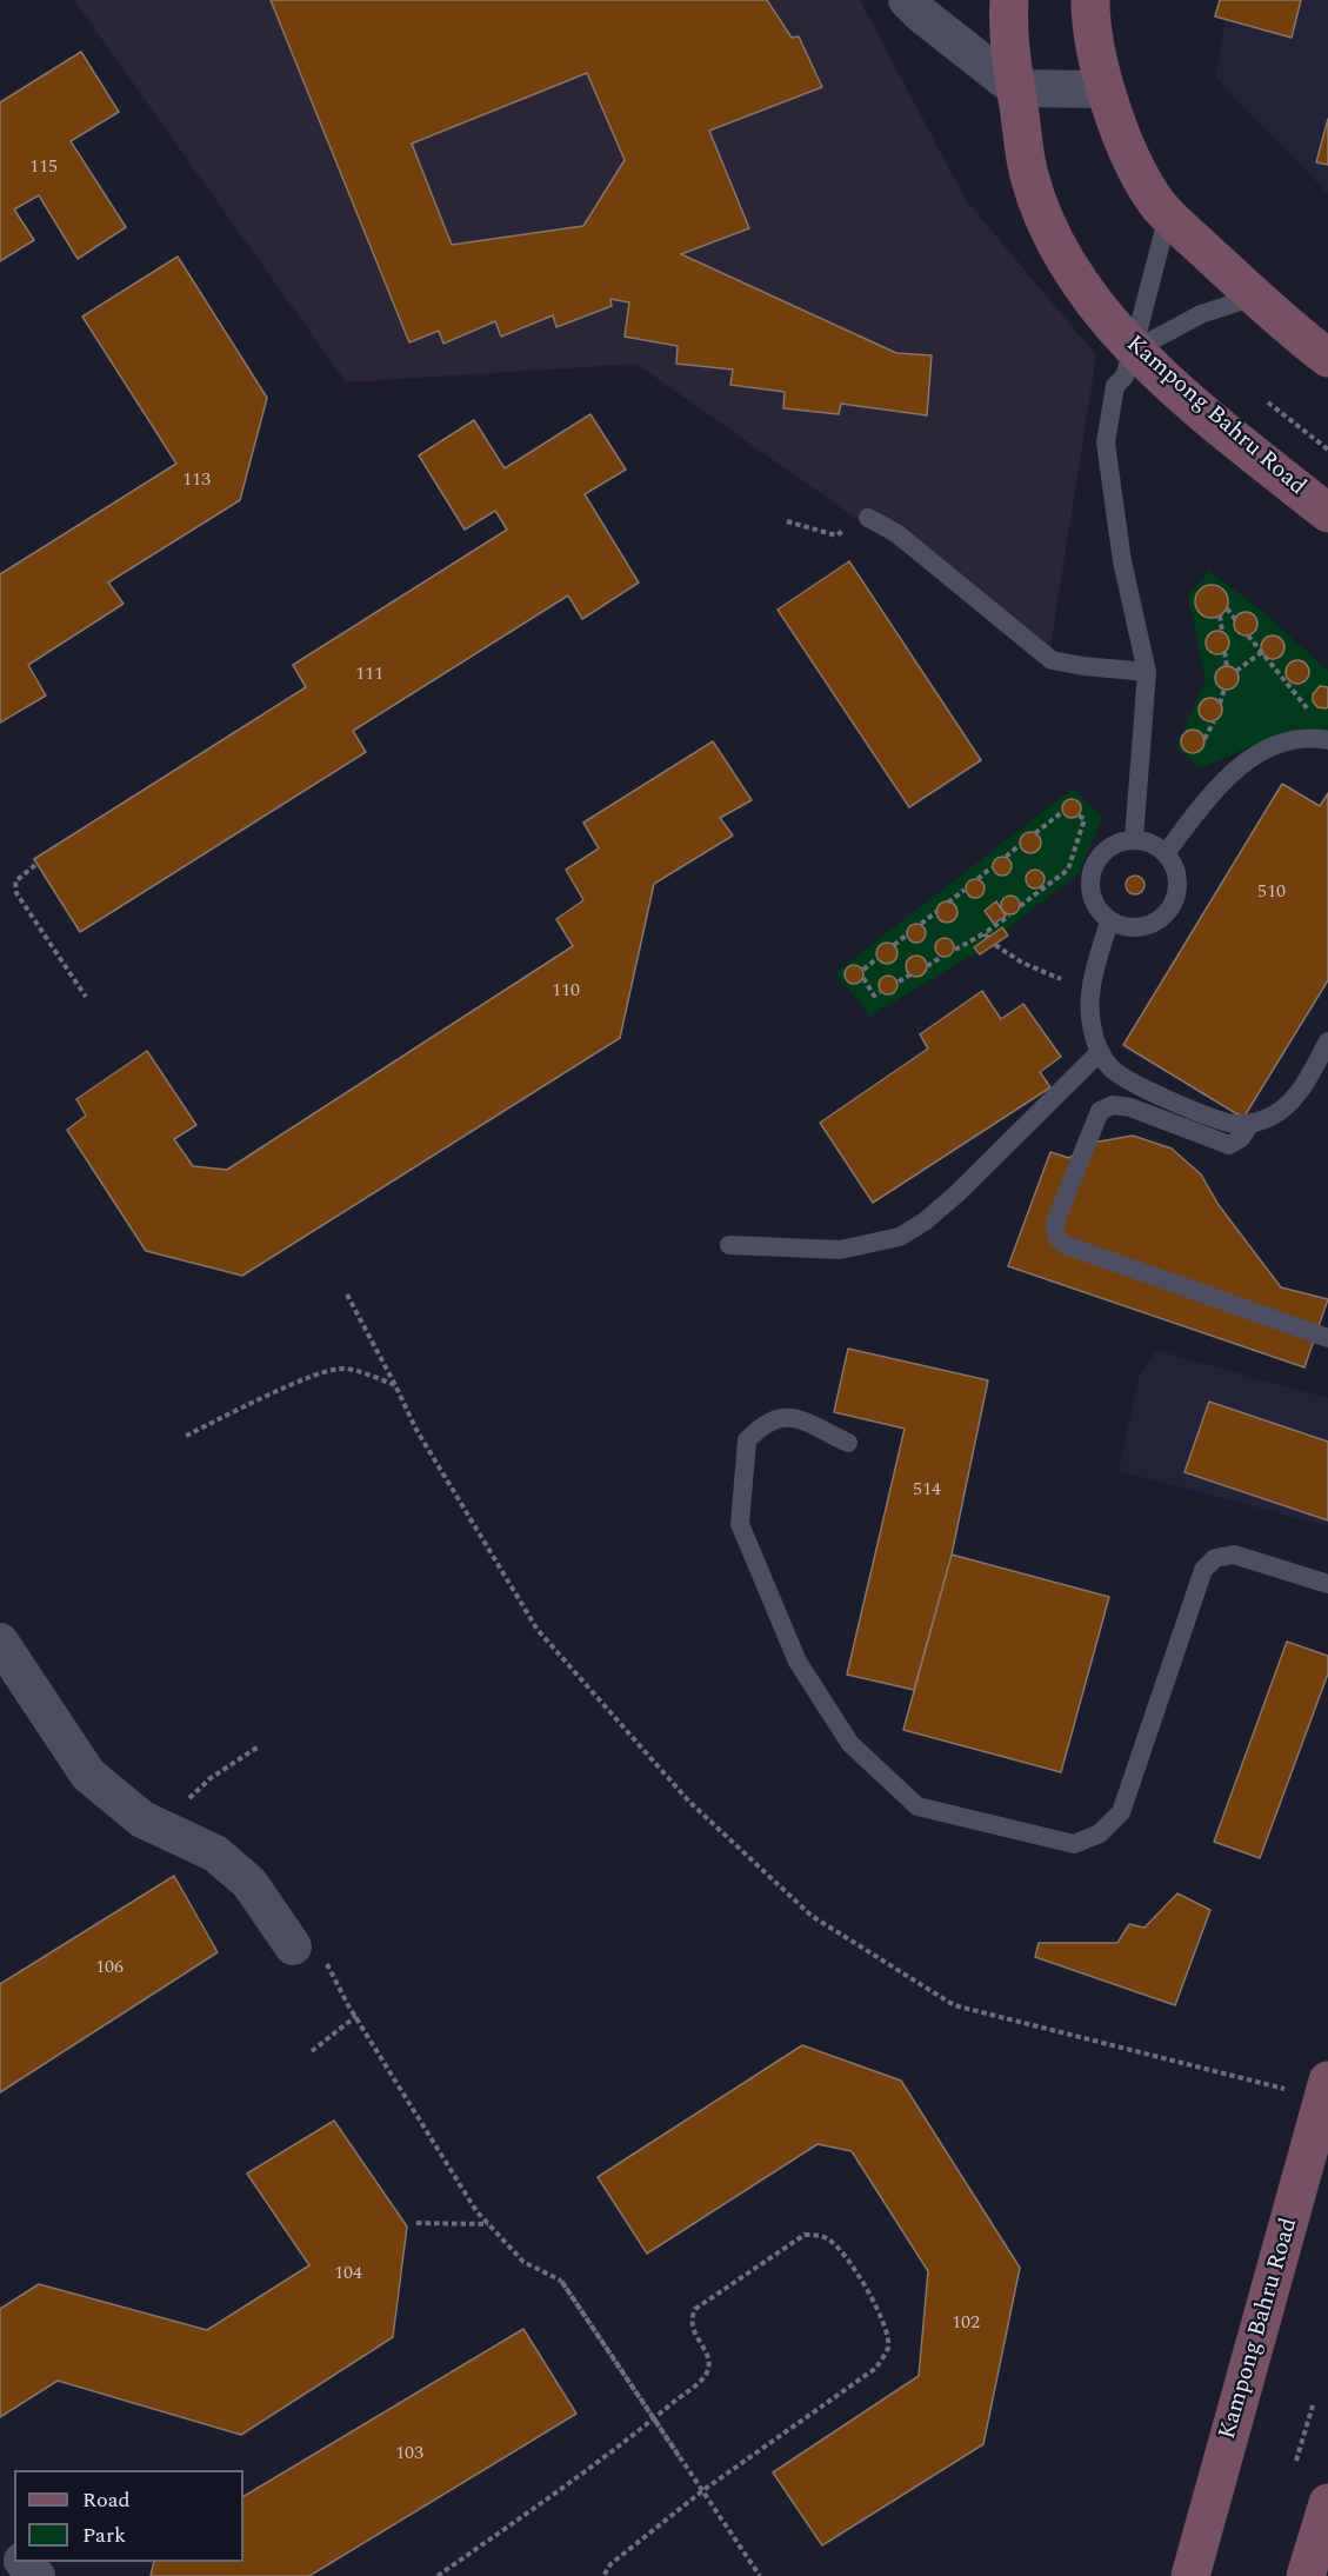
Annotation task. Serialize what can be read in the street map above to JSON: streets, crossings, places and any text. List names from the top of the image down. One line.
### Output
{"streets":{"main road":["Kampong Bahru Road"]},"house_numbers":["115","113","111","510","110","514","106","104","102","103"],"legend":["Road","Park"]}
